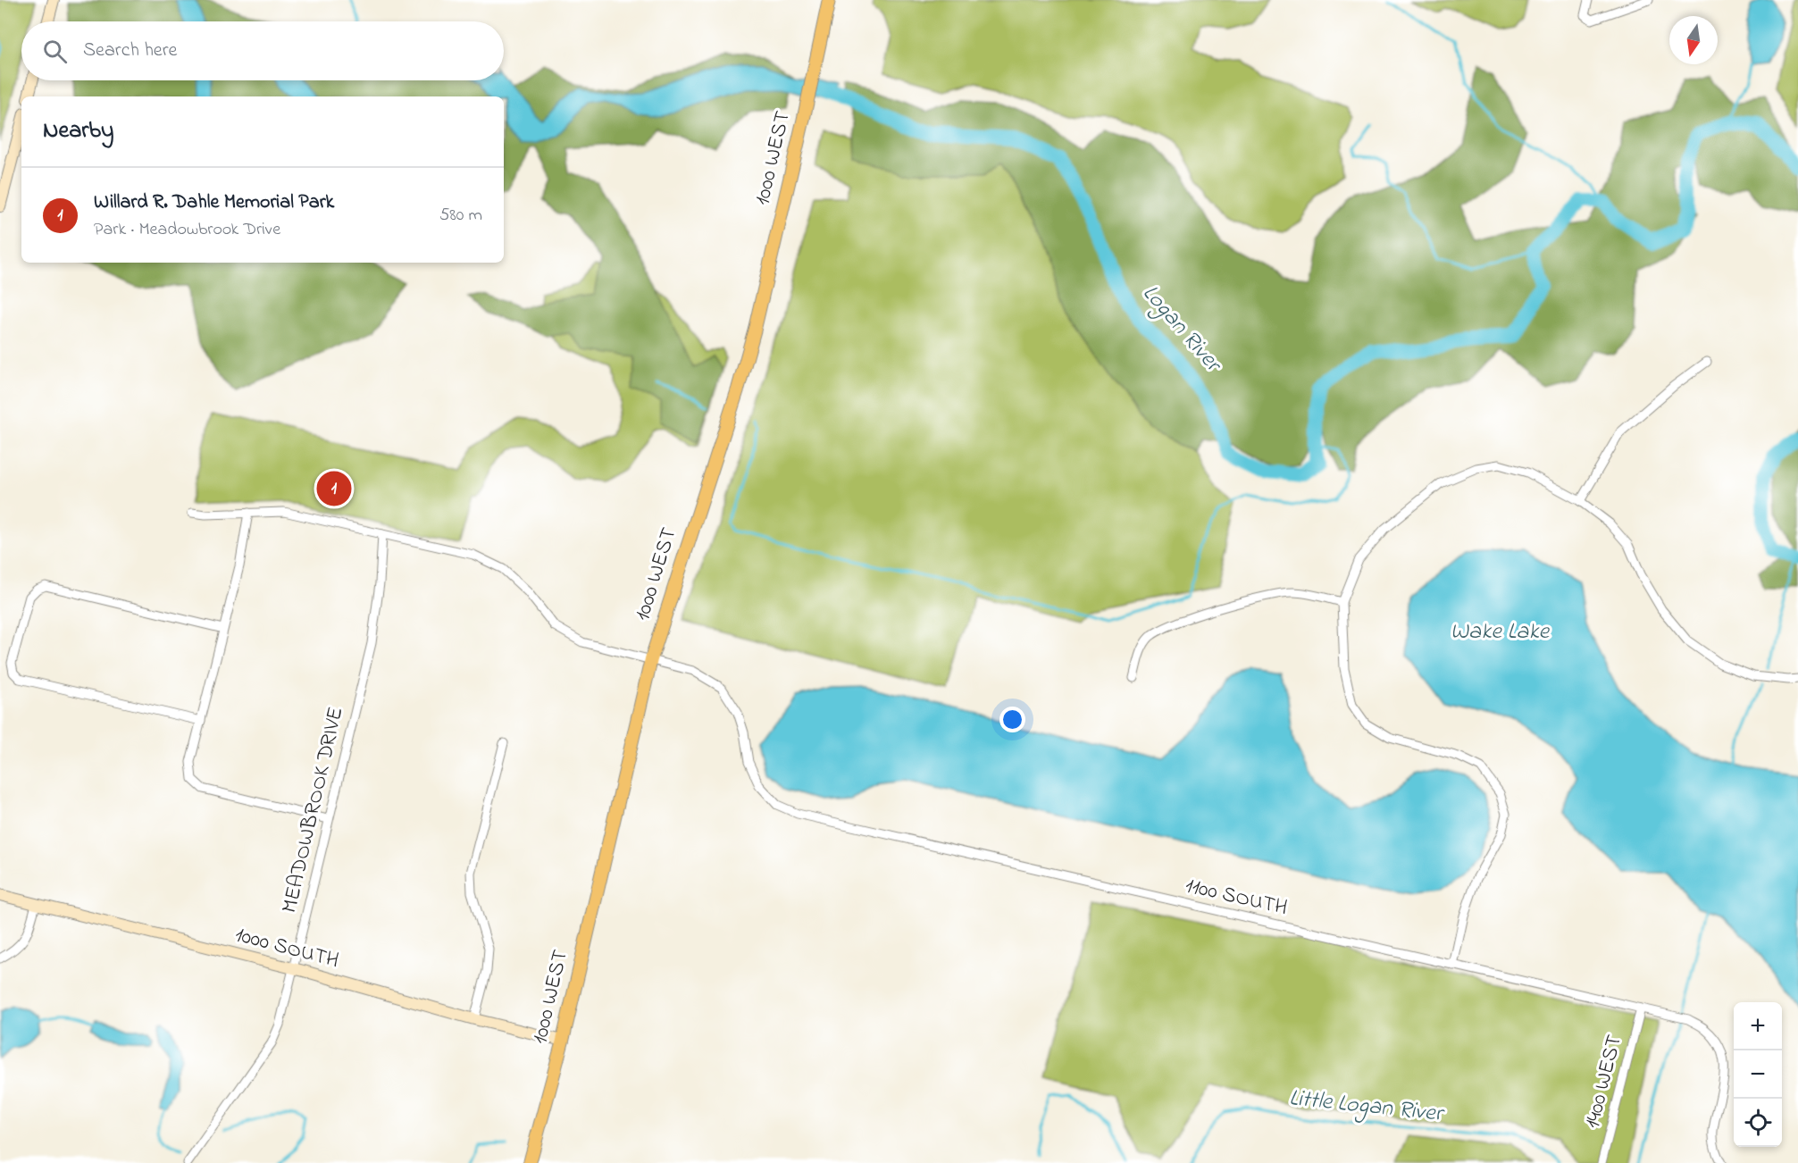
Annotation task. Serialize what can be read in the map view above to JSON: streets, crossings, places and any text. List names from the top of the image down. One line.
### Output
{"streets":{"main road":["1000 WEST"],"street":["MEADOWBROOK DRIVE","1100 SOUTH","1000 SOUTH","1400 WEST"]},"crossings":[["1000 WEST","1100 SOUTH"],["1000 WEST","1000 SOUTH"],["MEADOWBROOK DRIVE","1000 SOUTH"],["1100 SOUTH","1400 WEST"]],"water":["Logan River","Wake Lake","Little Logan River"],"north":"bottom","page":{"search":"Search here","heading":"Nearby","list":[{"mark":"1","name":"Willard R. Dahle Memorial Park","note":"Park · Meadowbrook Drive","value":"580 m"}],"pins":"1","map_buttons":["+","−"]}}
